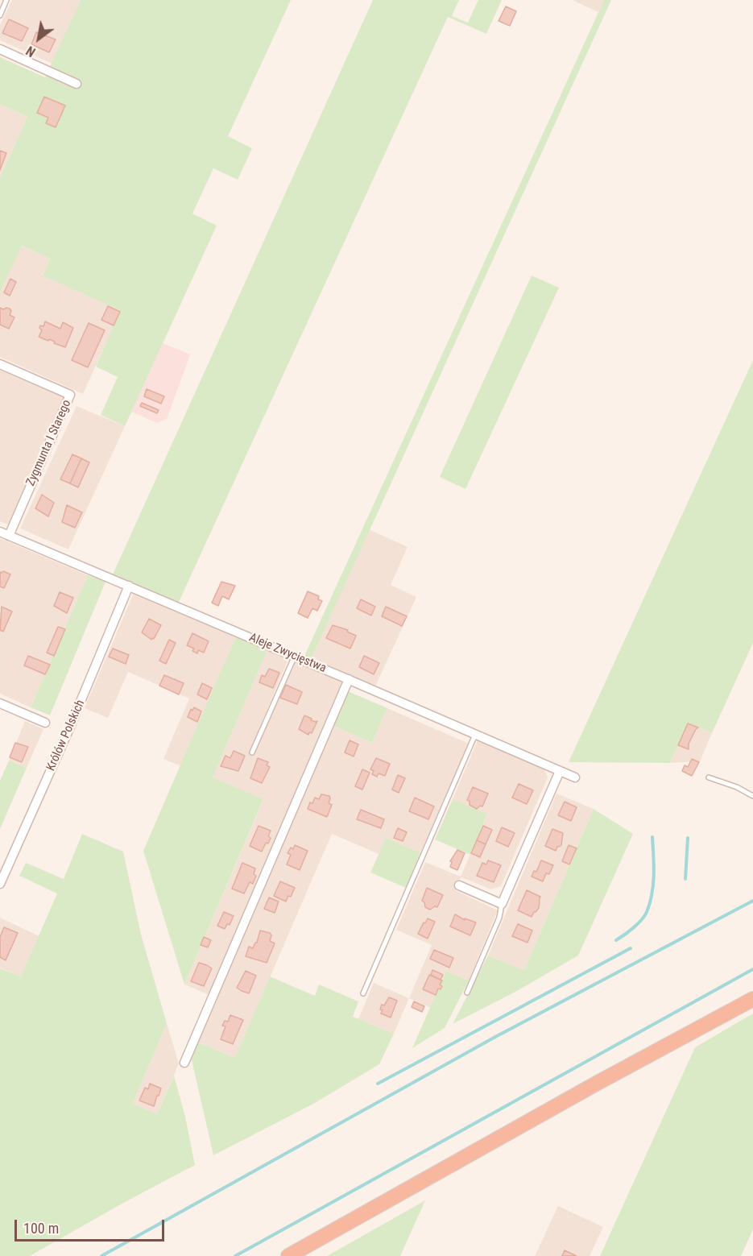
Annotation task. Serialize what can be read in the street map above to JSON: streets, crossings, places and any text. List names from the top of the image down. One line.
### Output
{"streets":{"street":["Zygmunta I Starego","Aleje Zwycięstwa","Królów Polskich"]},"crossings":[["Zygmunta I Starego","Aleje Zwycięstwa"],["Aleje Zwycięstwa","Królów Polskich"]],"scale_bar":"100 m","north":"bottom left"}
